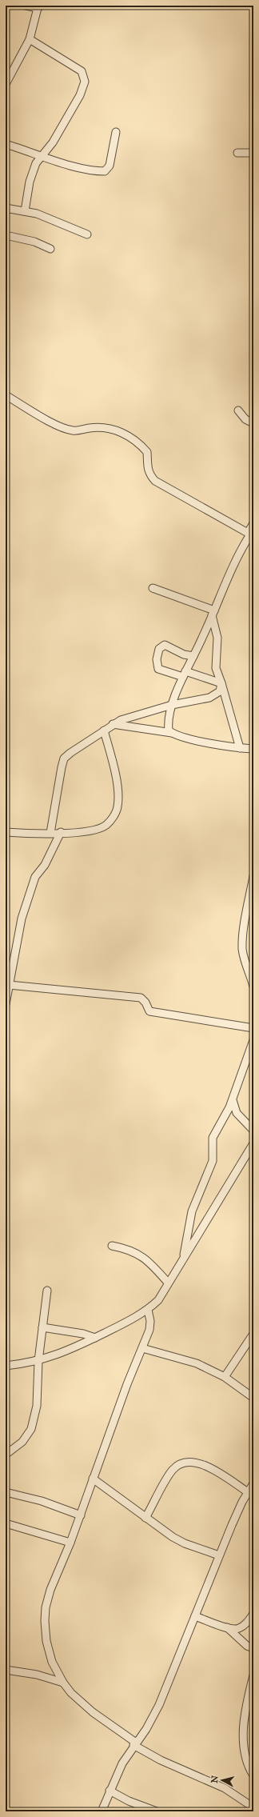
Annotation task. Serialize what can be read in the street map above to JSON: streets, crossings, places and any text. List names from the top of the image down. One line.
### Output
{"north":"left"}
